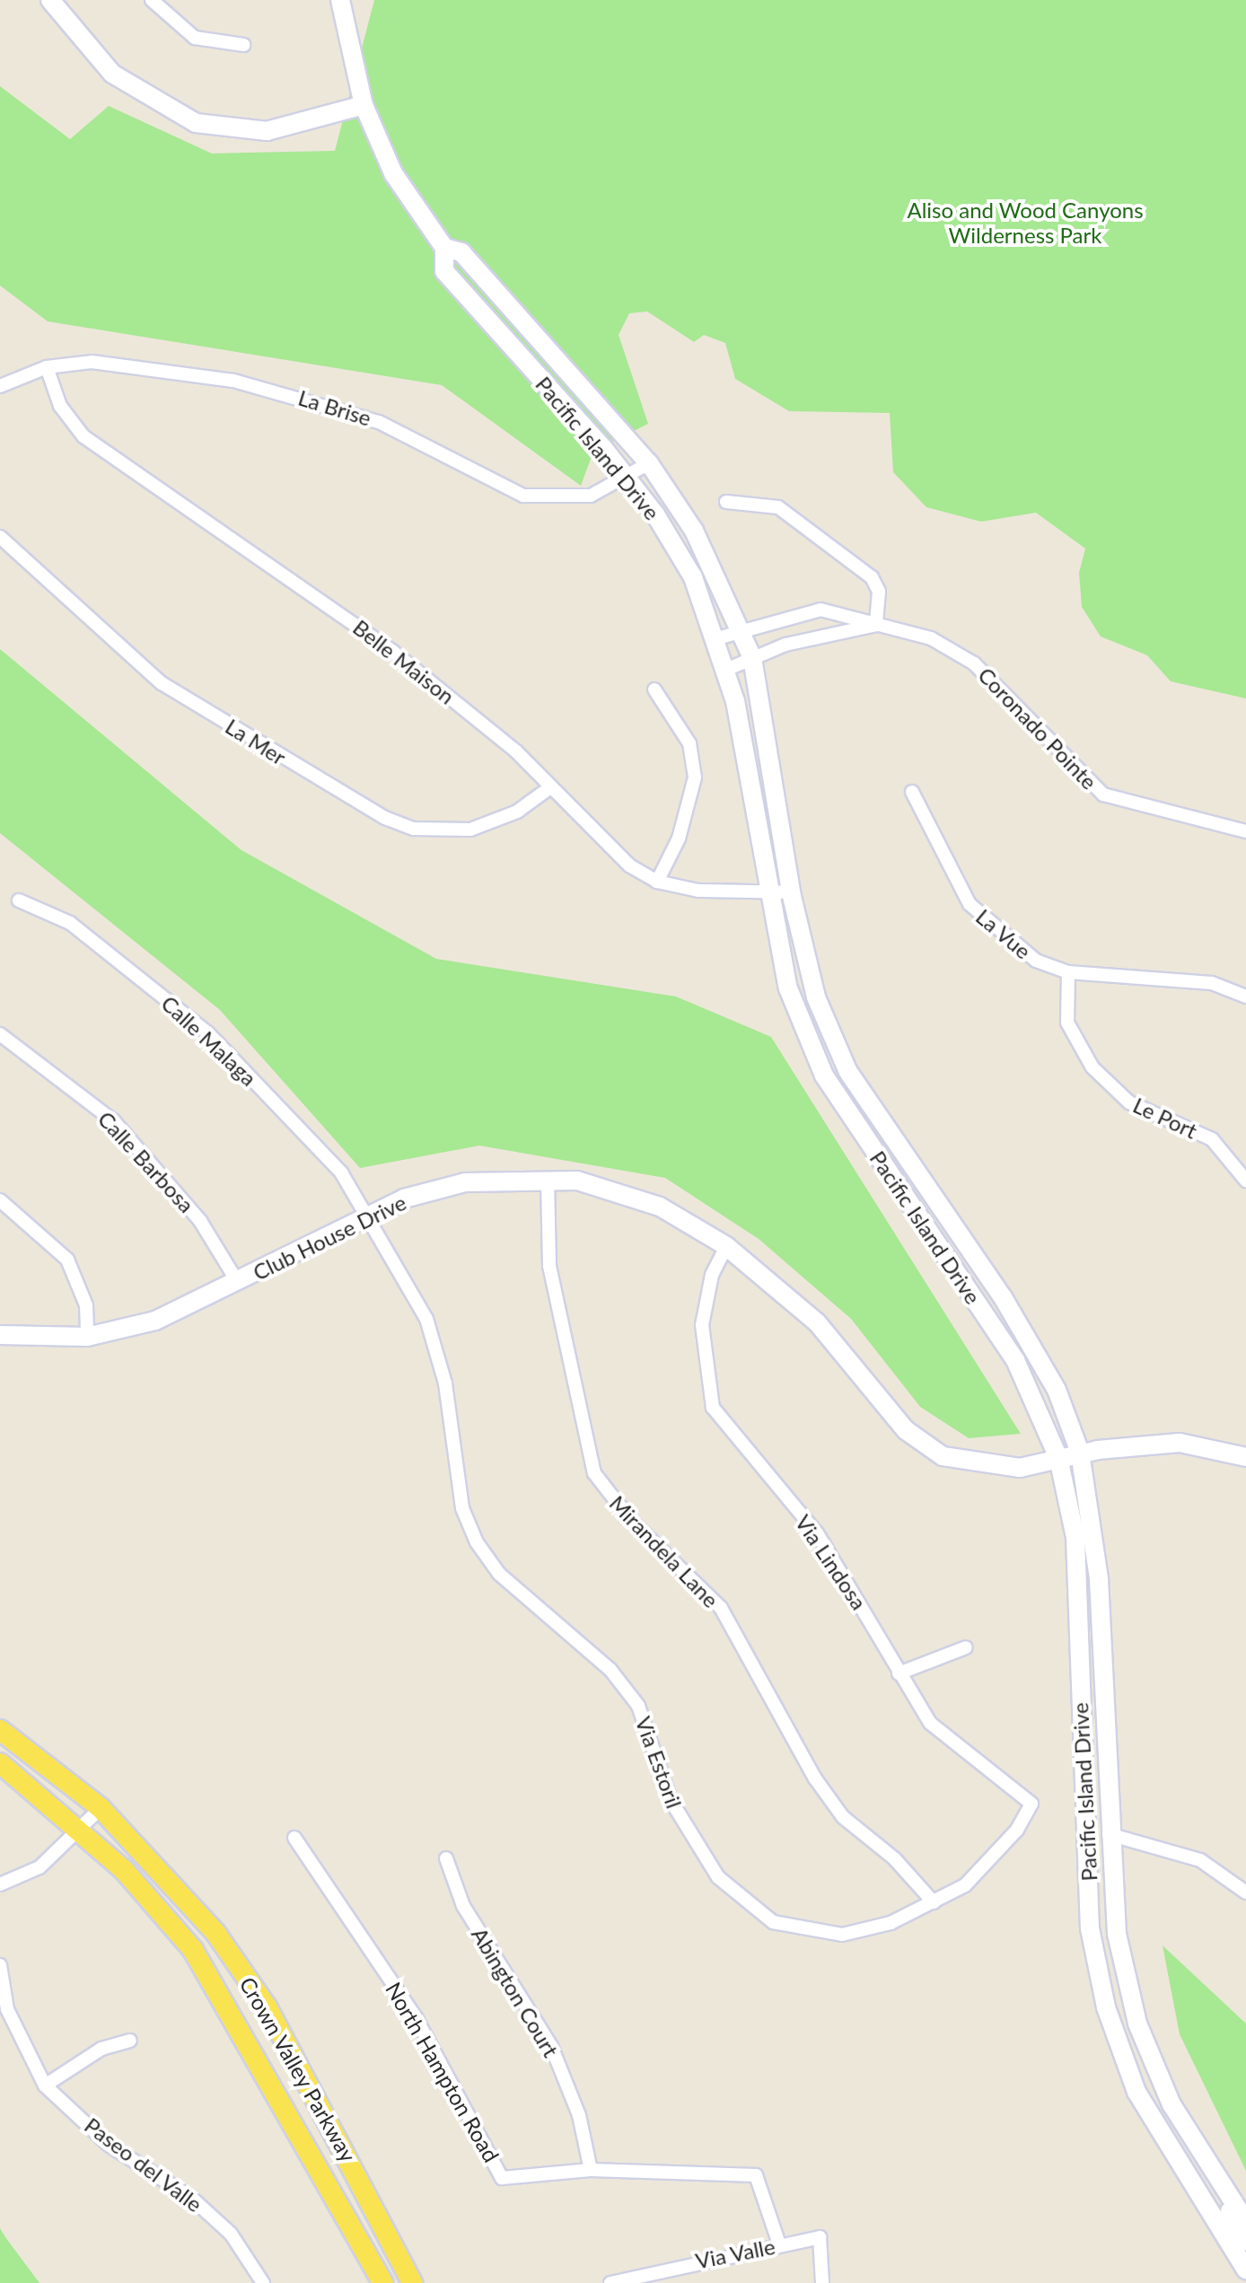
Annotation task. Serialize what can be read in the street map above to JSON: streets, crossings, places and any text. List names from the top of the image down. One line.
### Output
{"streets":{"main road":["Pacific Island Drive","Club House Drive","Crown Valley Parkway"],"street":["La Brise","Belle Maison","Coronado Pointe","La Mer","La Vue","Calle Malaga","Le Port","Calle Barbosa","Mirandela Lane","Via Lindosa","Via Estoril","Abington Court","North Hampton Road","Paseo del Valle","Via Valle"]},"crossings":[["La Brise","Pacific Island Drive"],["La Brise","Belle Maison"],["Pacific Island Drive","Belle Maison"],["Pacific Island Drive","Coronado Pointe"],["Pacific Island Drive","Club House Drive"],["Belle Maison","La Mer"],["La Vue","Le Port"],["Calle Malaga","Club House Drive"],["Calle Malaga","Via Estoril"],["Calle Barbosa","Club House Drive"],["Club House Drive","Mirandela Lane"],["Club House Drive","Via Lindosa"],["Club House Drive","Via Estoril"],["Mirandela Lane","Via Estoril"],["Via Lindosa","Via Estoril"],["Abington Court","North Hampton Road"],["North Hampton Road","Via Valle"]],"parks":["Aliso and Wood Canyons Wilderness Park"]}
